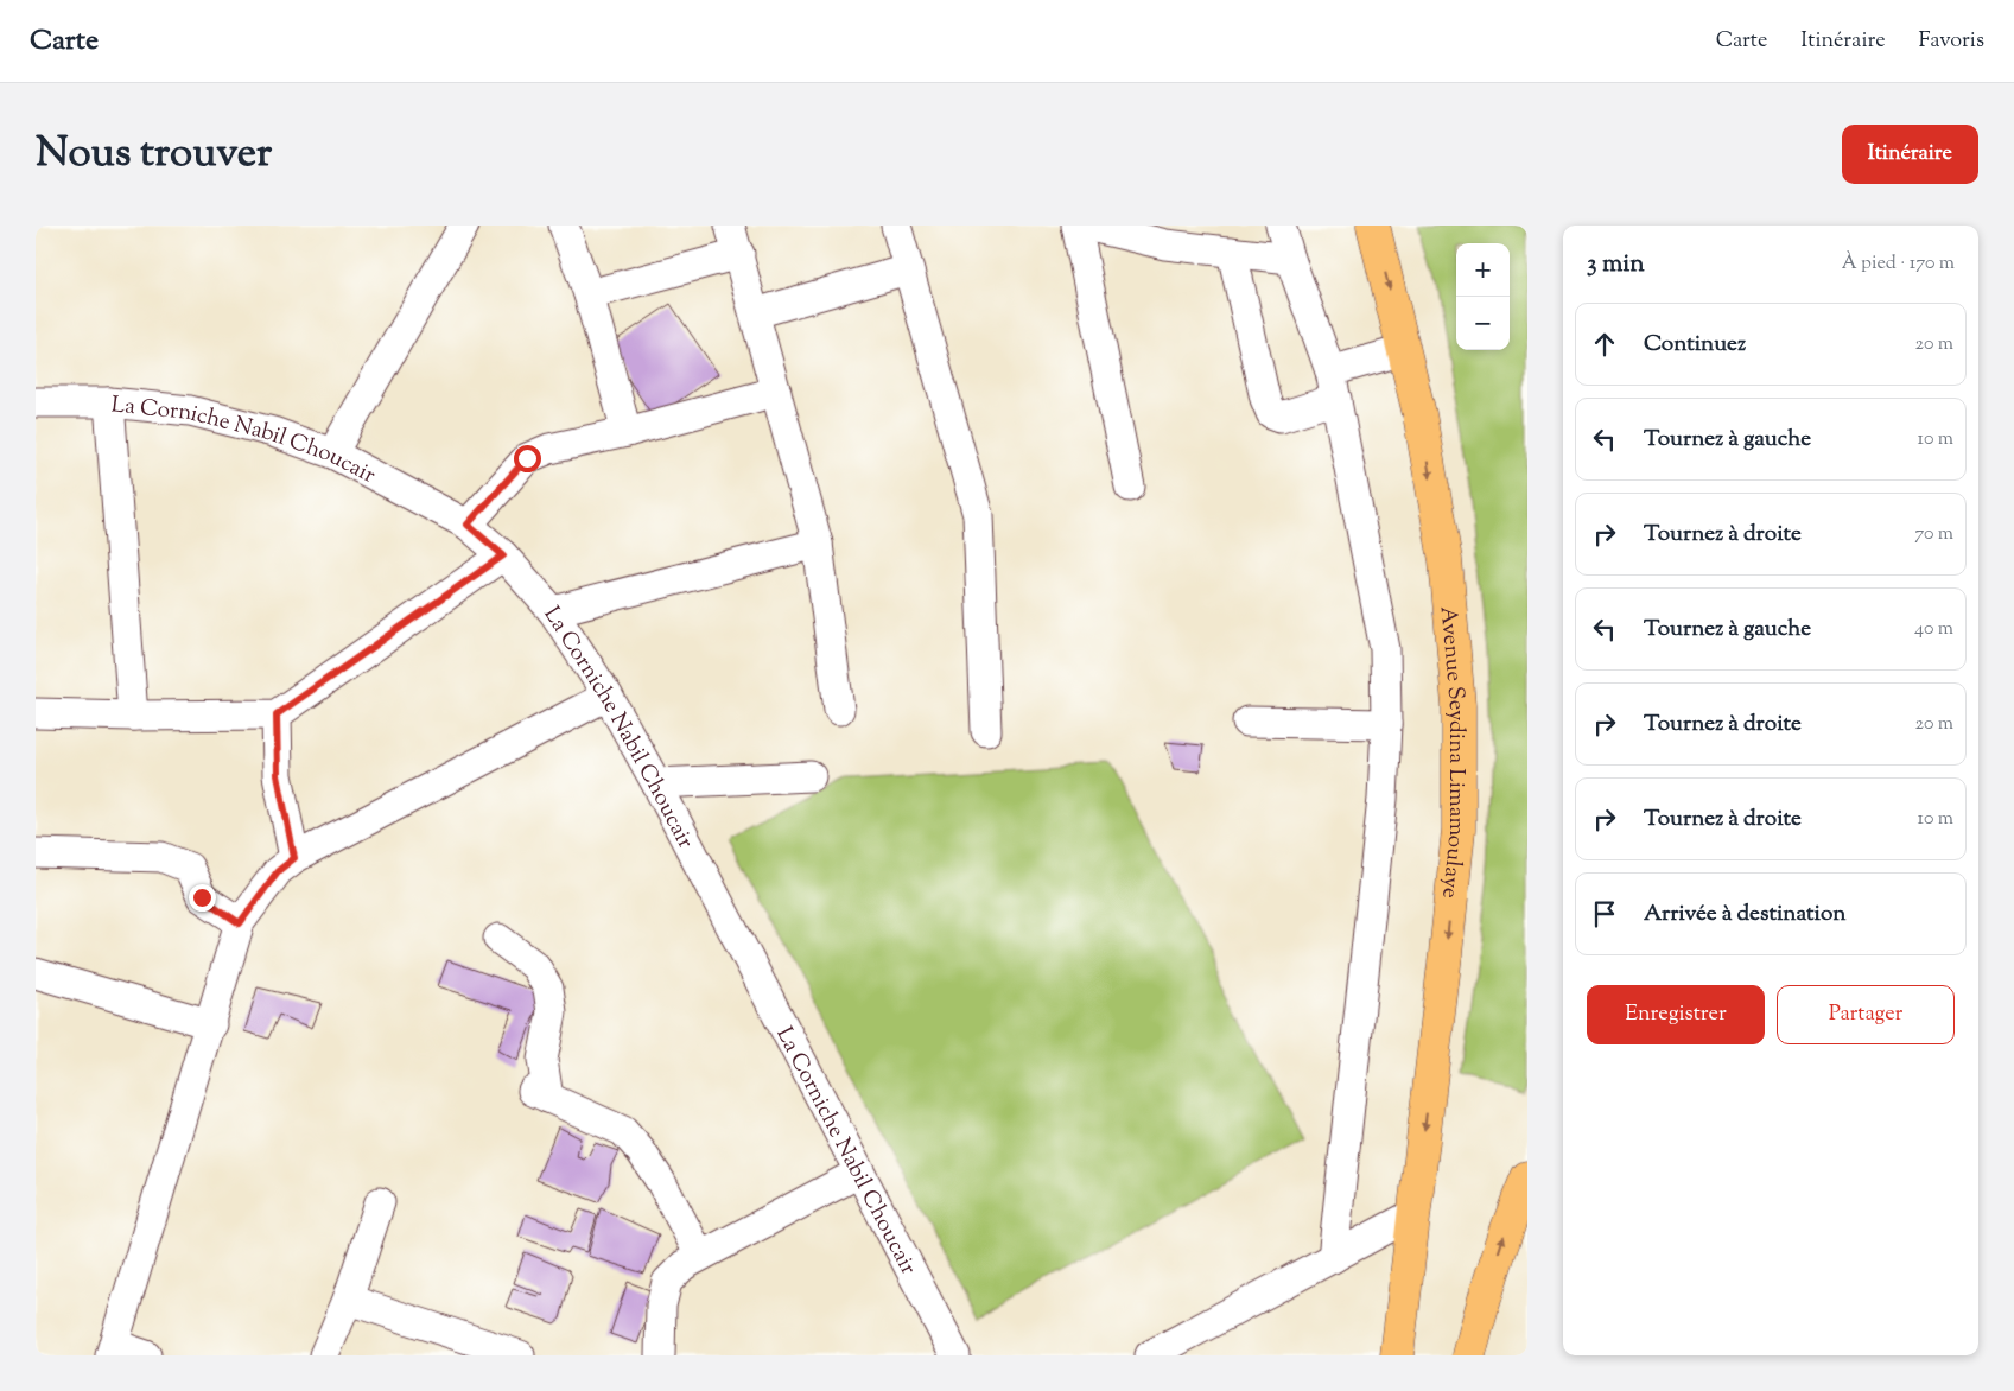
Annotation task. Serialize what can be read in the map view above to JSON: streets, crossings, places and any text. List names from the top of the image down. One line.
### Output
{"streets":{"highway":["Avenue Seydina Limamoulaye"],"street":["La Corniche Nabil Choucair"]},"one_way":["Avenue Seydina Limamoulaye"],"page":{"header":"Carte","nav":["Carte","Itinéraire","Favoris"],"title":"Nous trouver","buttons":["Itinéraire",["Enregistrer","Partager"]],"heading":["3 min","À pied · 170 m"],"map_buttons":["+","−"],"list":[["Continuez","20 m"],["Tournez à gauche","10 m"],["Tournez à droite","70 m"],["Tournez à gauche","40 m"],["Tournez à droite","20 m"],["Tournez à droite","10 m"],"Arrivée à destination"]}}
